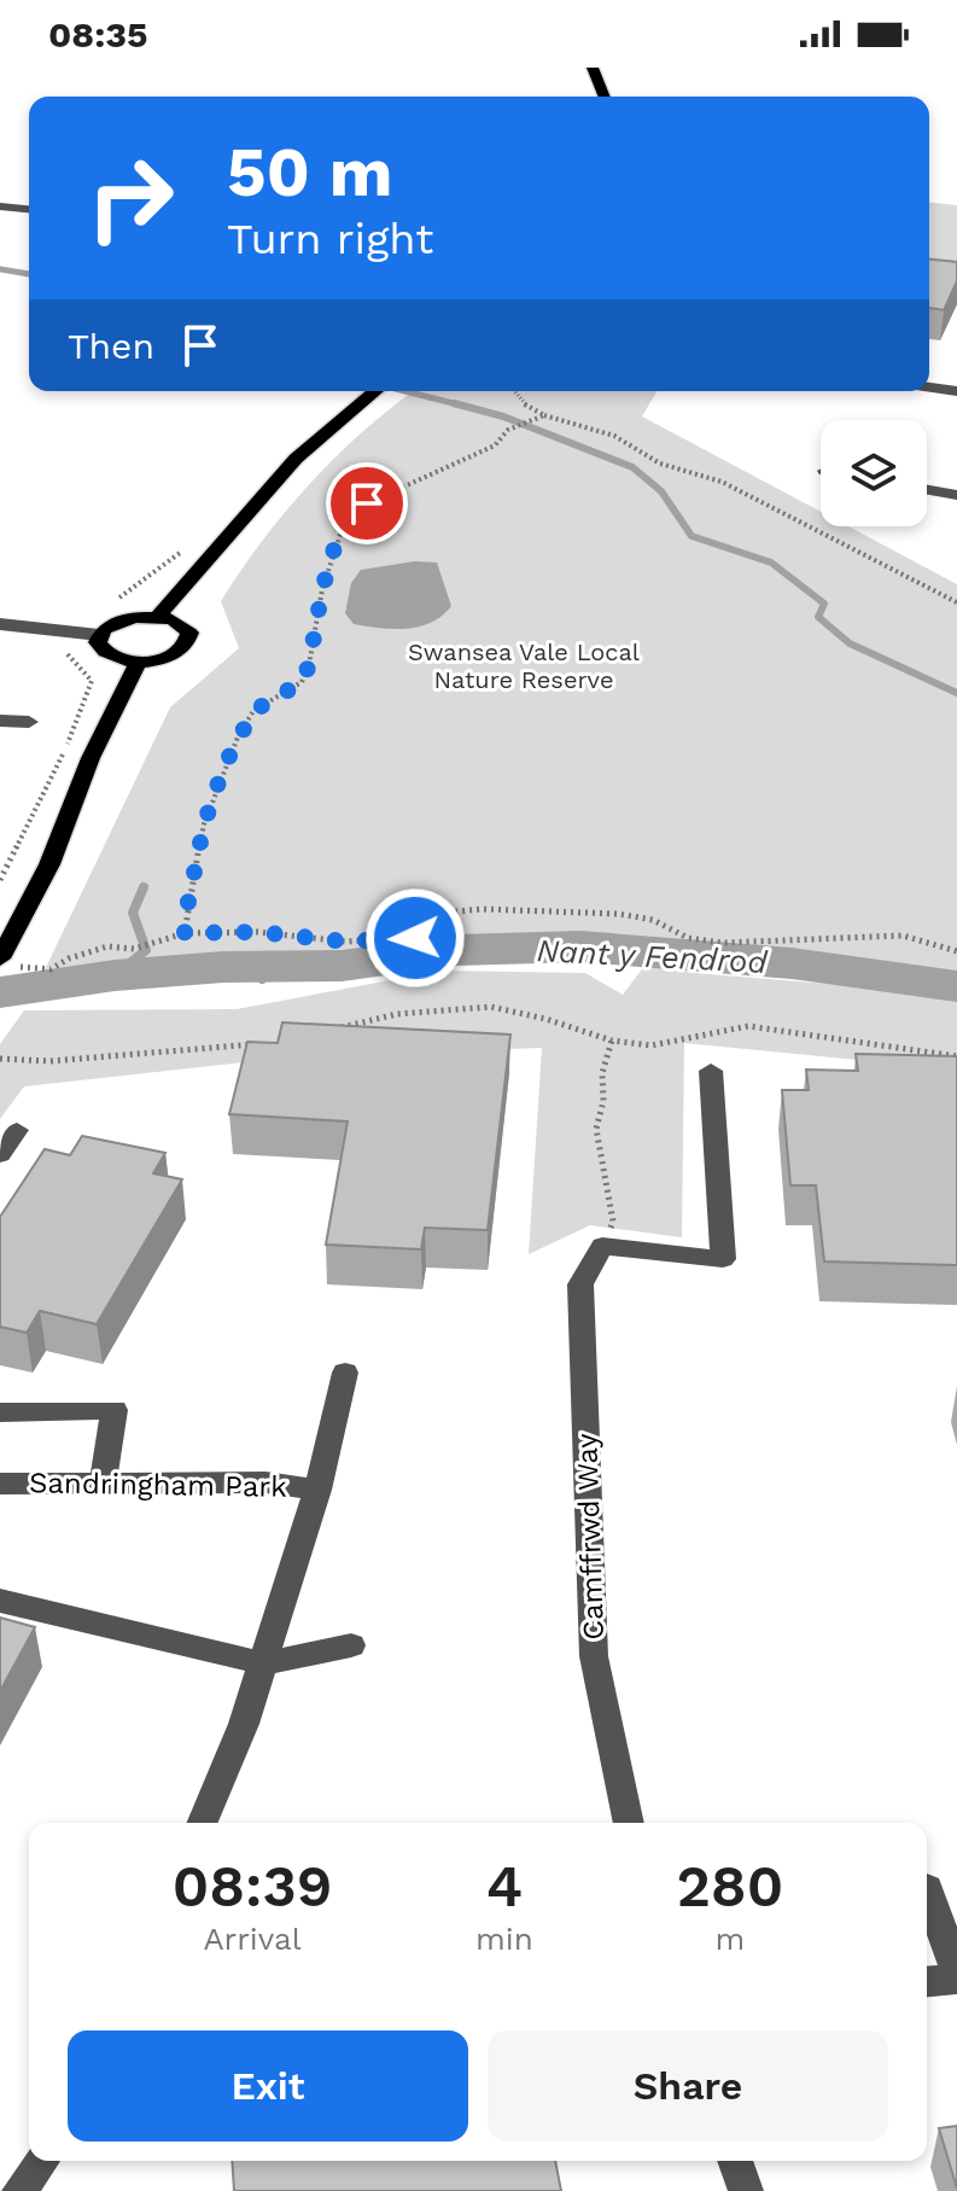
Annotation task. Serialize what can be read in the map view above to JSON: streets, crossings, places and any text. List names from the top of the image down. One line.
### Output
{"streets":{"street":["Sandringham Park","Camffrwd Way"]},"water":["Nant y Fendrod"],"parks":["Swansea Vale Local Nature Reserve"],"page":{"status":"08:35","turn":["50 m","Turn right"],"then":"Then","eta":["08:39","Arrival","4","min","280","m"],"buttons":["Exit","Share"]}}
